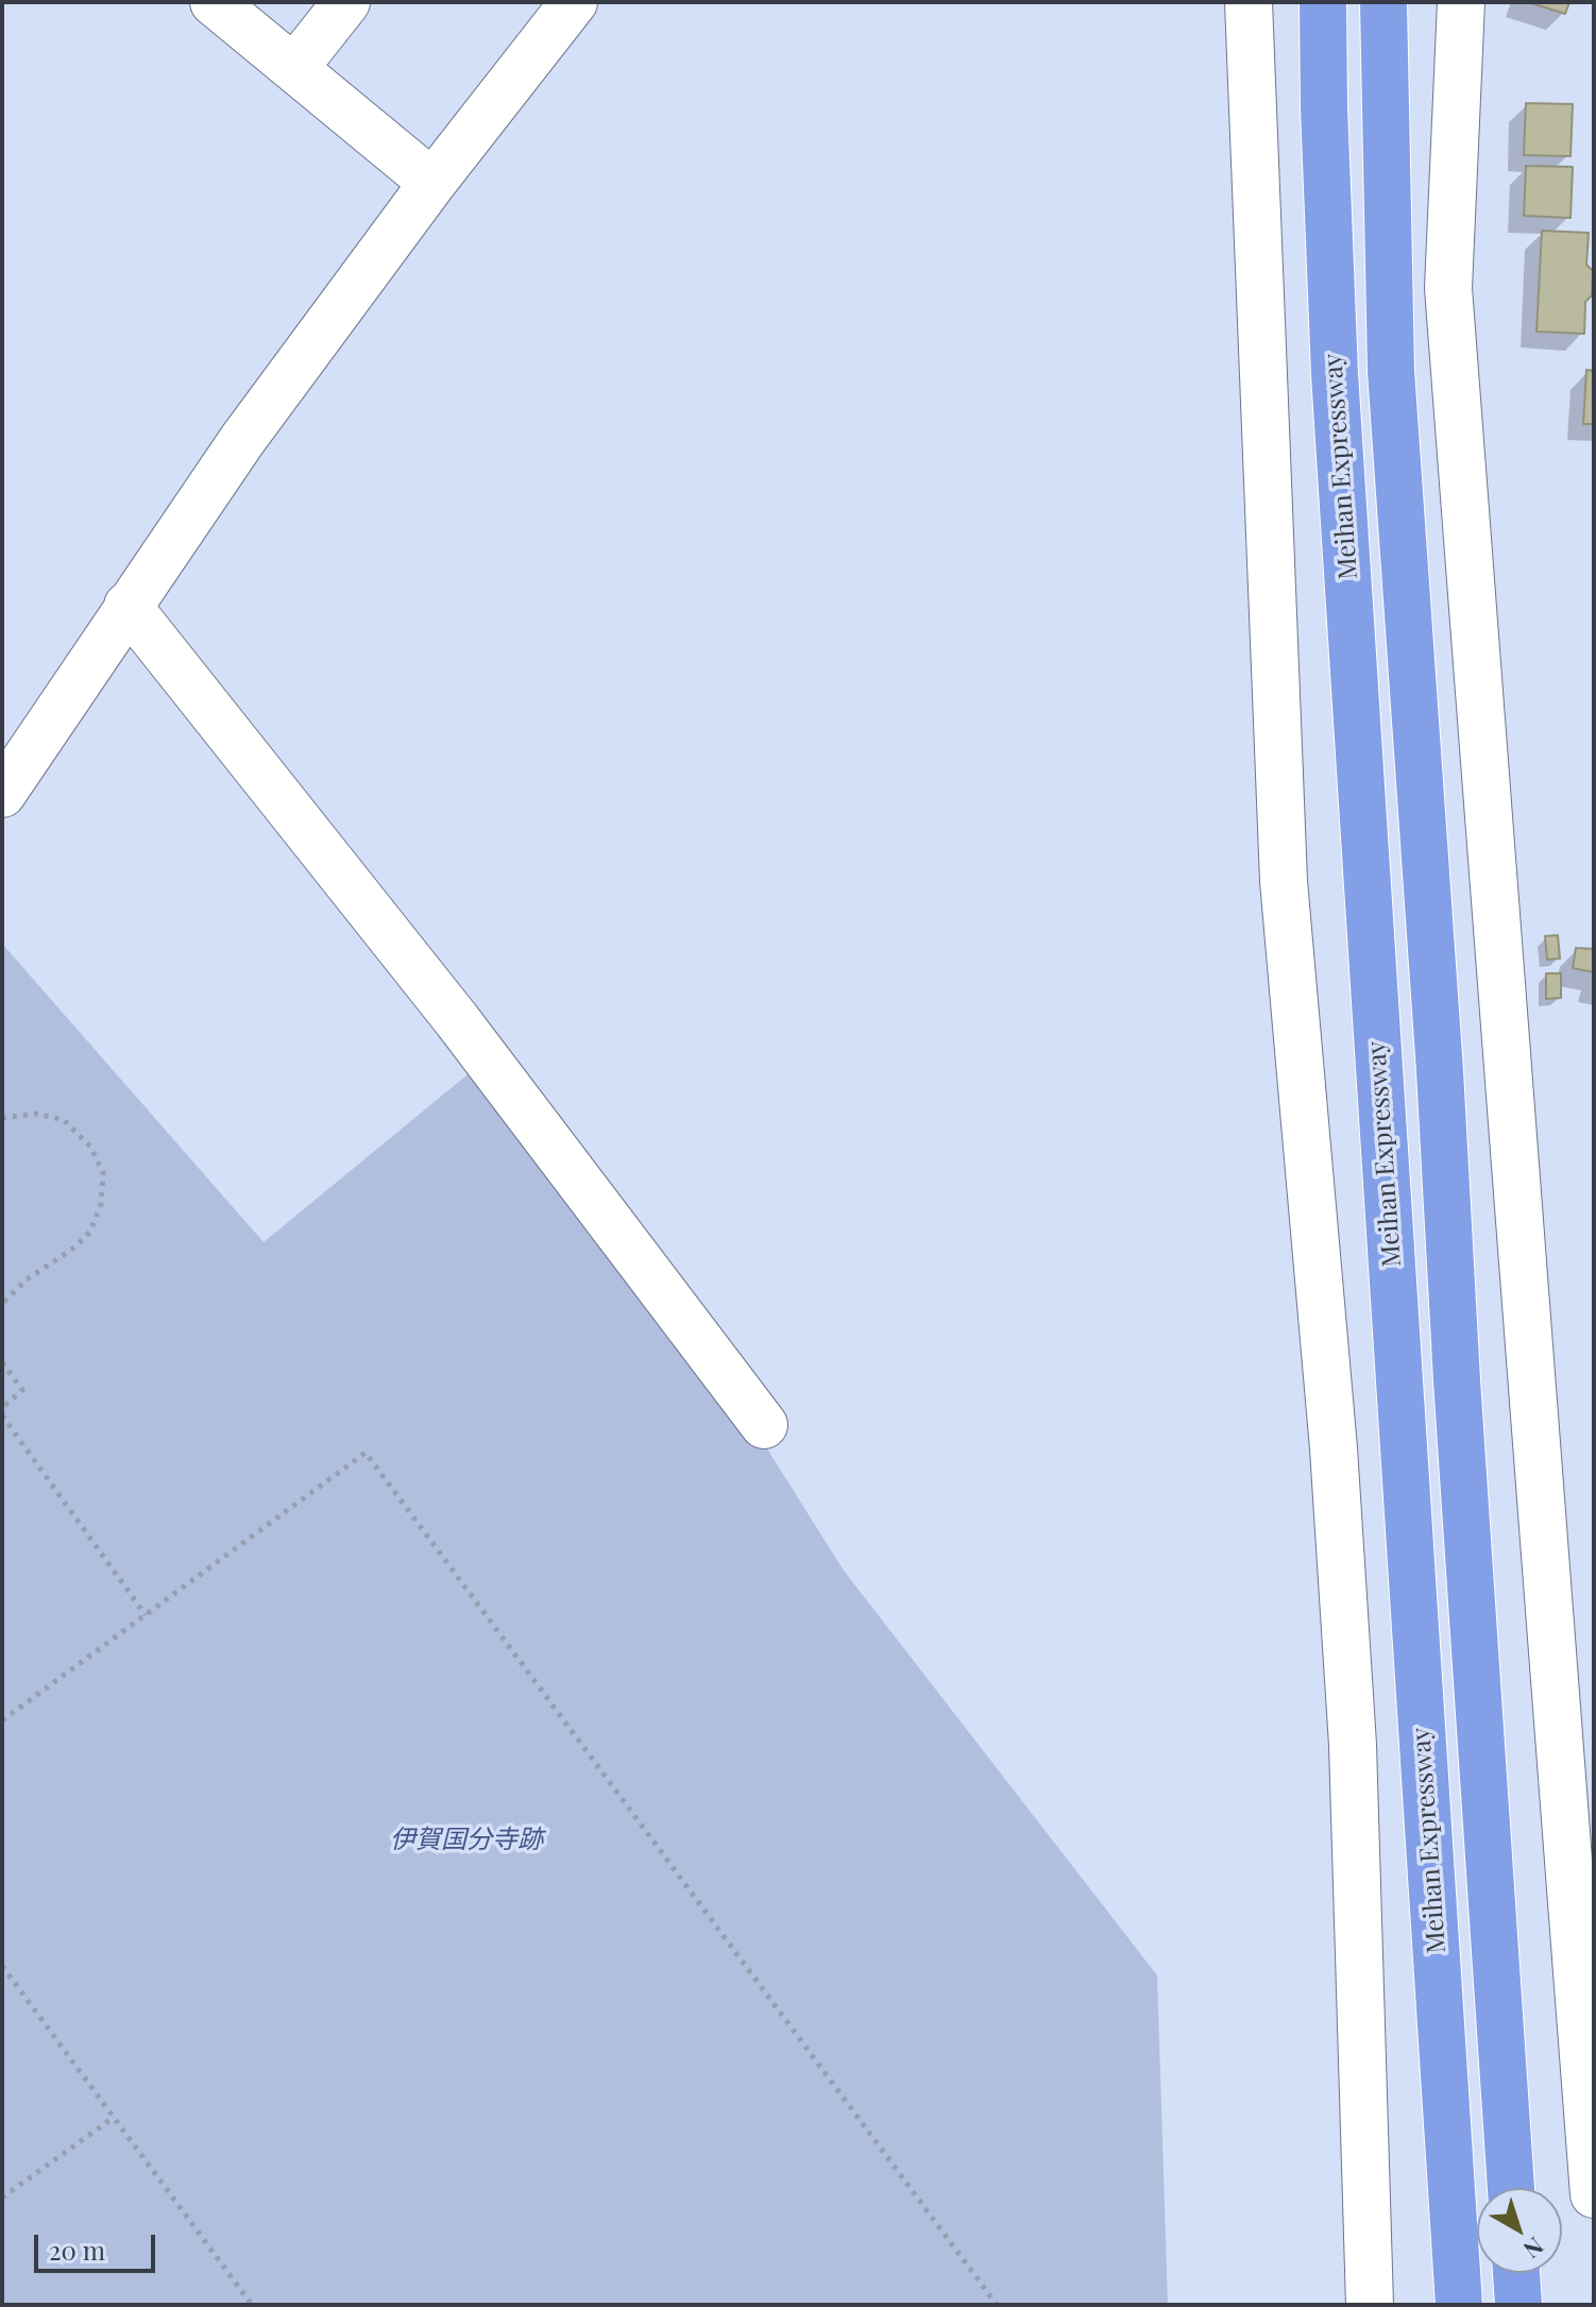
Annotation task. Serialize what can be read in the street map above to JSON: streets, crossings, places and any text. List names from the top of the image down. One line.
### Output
{"streets":{"highway":["Meihan Expressway"]},"parks":["伊賀国分寺跡"],"scale_bar":"20 m","north":"bottom right"}
